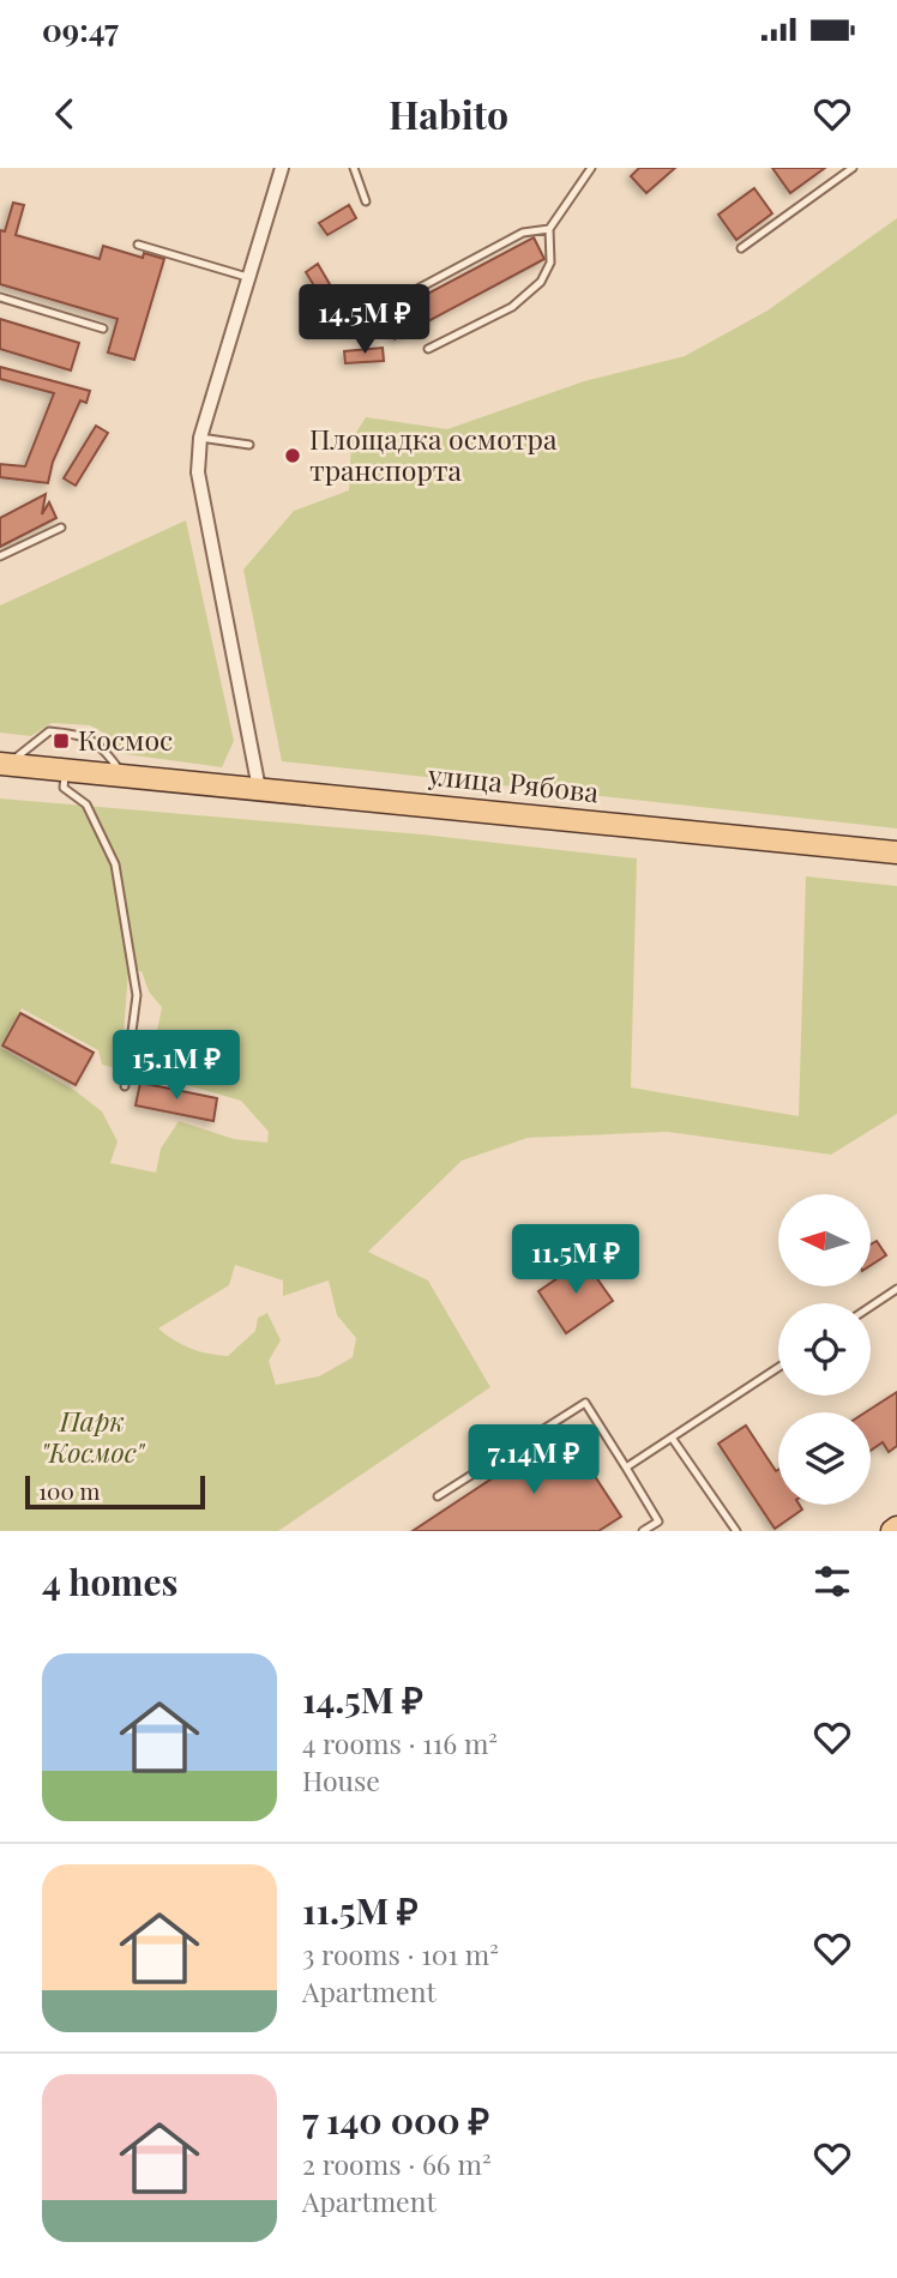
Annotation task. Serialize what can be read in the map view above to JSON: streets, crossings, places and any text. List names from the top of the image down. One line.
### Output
{"streets":{"main road":["улица Рябова"]},"parks":["Парк \"Космос\""],"places":{"other":["Площадка осмотра транспорта"],"transit":["Космос"]},"scale_bar":"100 m","north":"left","page":{"status":"09:47","header":"Habito","price":["14.5M ₽","15.1M ₽","11.5M ₽","7.14M ₽"],"scale":"100 m","heading":"4 homes","list":[{"name":"14.5M ₽","note":"4 rooms · 116 m² · House"},{"name":"11.5M ₽","note":"3 rooms · 101 m² · Apartment"},{"name":"7 140 000 ₽","note":"2 rooms · 66 m² · Apartment"}]}}
